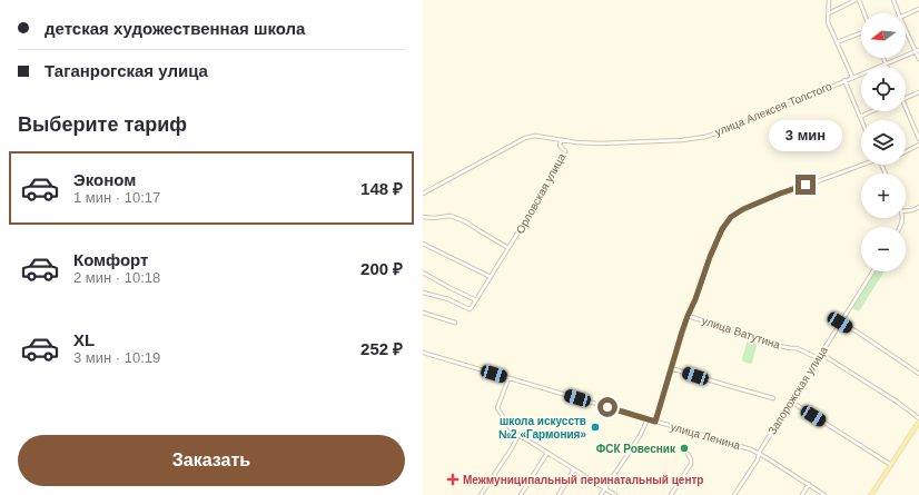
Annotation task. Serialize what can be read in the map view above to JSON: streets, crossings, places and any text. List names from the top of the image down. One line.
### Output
{"streets":{"street":["улица Алексея Толстого","Орловская улица","улица Ватутина","Запорожская улица","улица Ленина"]},"crossings":[["улица Алексея Толстого","Орловская улица"],["улица Ватутина","Запорожская улица"],["Запорожская улица","улица Ленина"]],"places":{"other":["школа искусств №2 «Гармония»","ФСК Ровесник"],"health":["Межмуниципальный перинатальный центр"]},"north":"left","page":{"banner":["детская художественная школа","Таганрогская улица"],"map_buttons":["+","−"],"heading":"Выберите тариф","bubble":"3 мин","list":[{"name":"Эконом","note":"1 мин · 10:17","value":"148 ₽"},{"name":"Комфорт","note":"2 мин · 10:18","value":"200 ₽"},{"name":"XL","note":"3 мин · 10:19","value":"252 ₽"}],"buttons":"Заказать"}}
